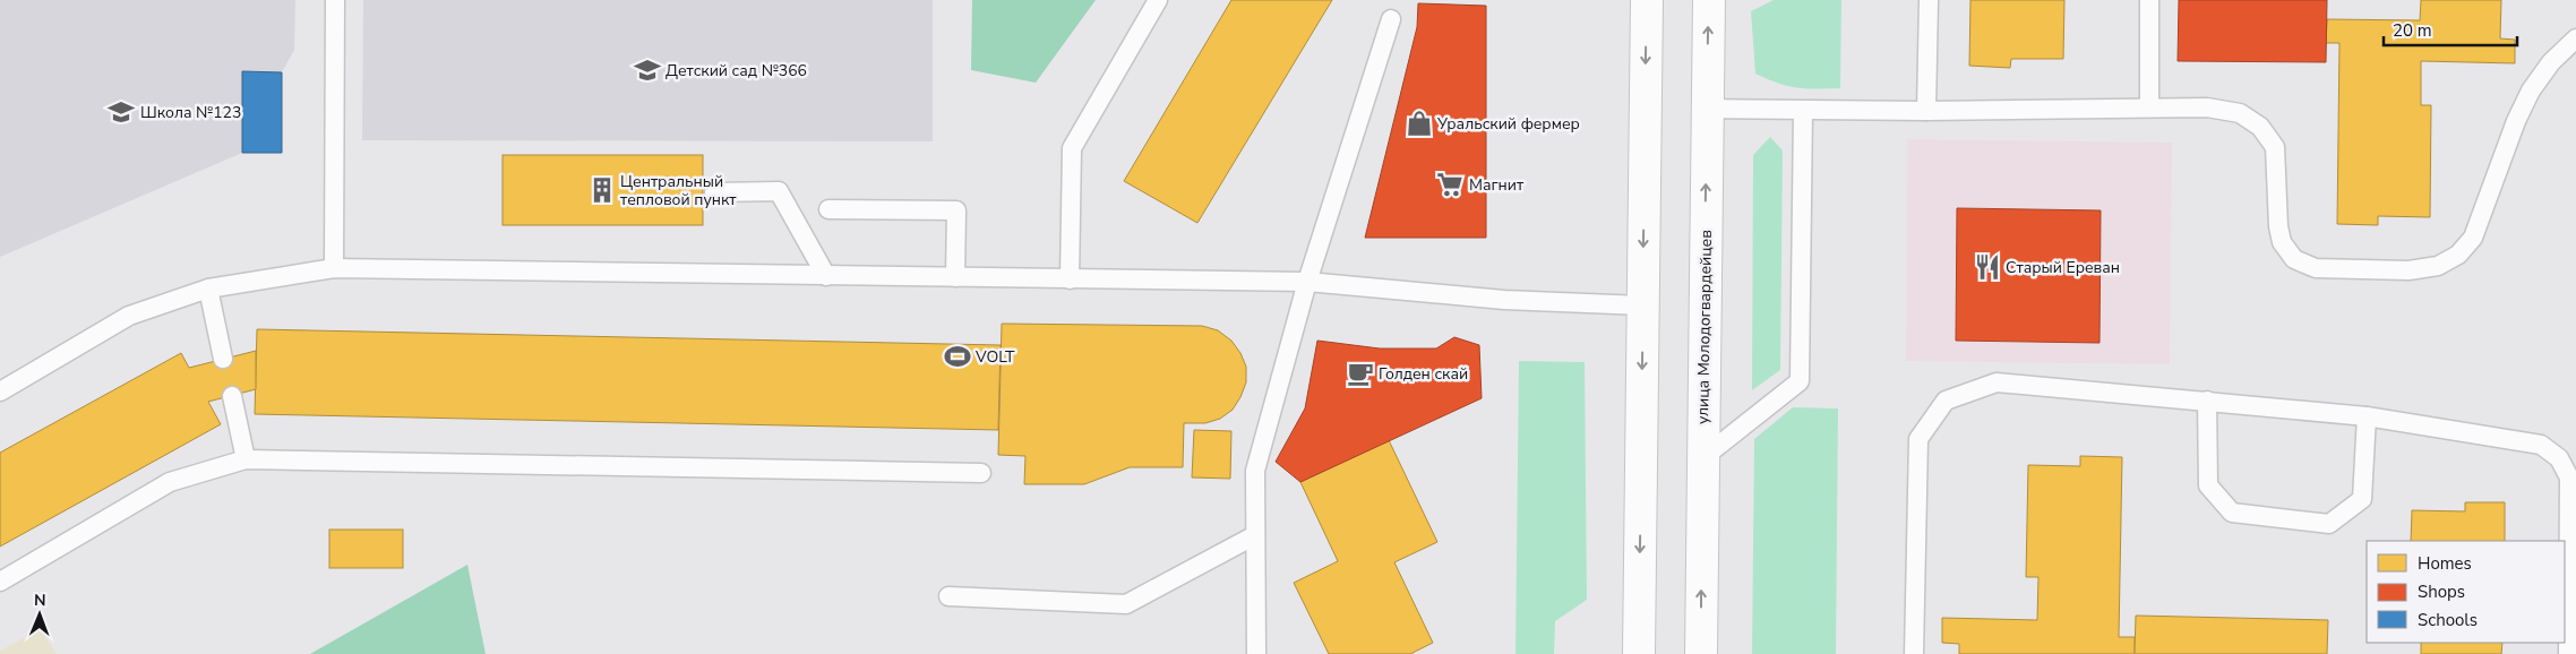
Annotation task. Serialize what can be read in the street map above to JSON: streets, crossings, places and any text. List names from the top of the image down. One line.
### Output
{"streets":{"main road":["улица Молодогвардейцев"]},"places":{"school or university":["Детский сад №366","Школа №123"],"shop":["Уральский фермер"],"supermarket":["Магнит"],"building":["Центральный тепловой пункт"],"restaurant":["Старый Ереван"],"sports":["VOLT"],"cafe":["Голден скай"]},"legend":["Homes","Shops","Schools"],"scale_bar":"20 m","north":"top"}
